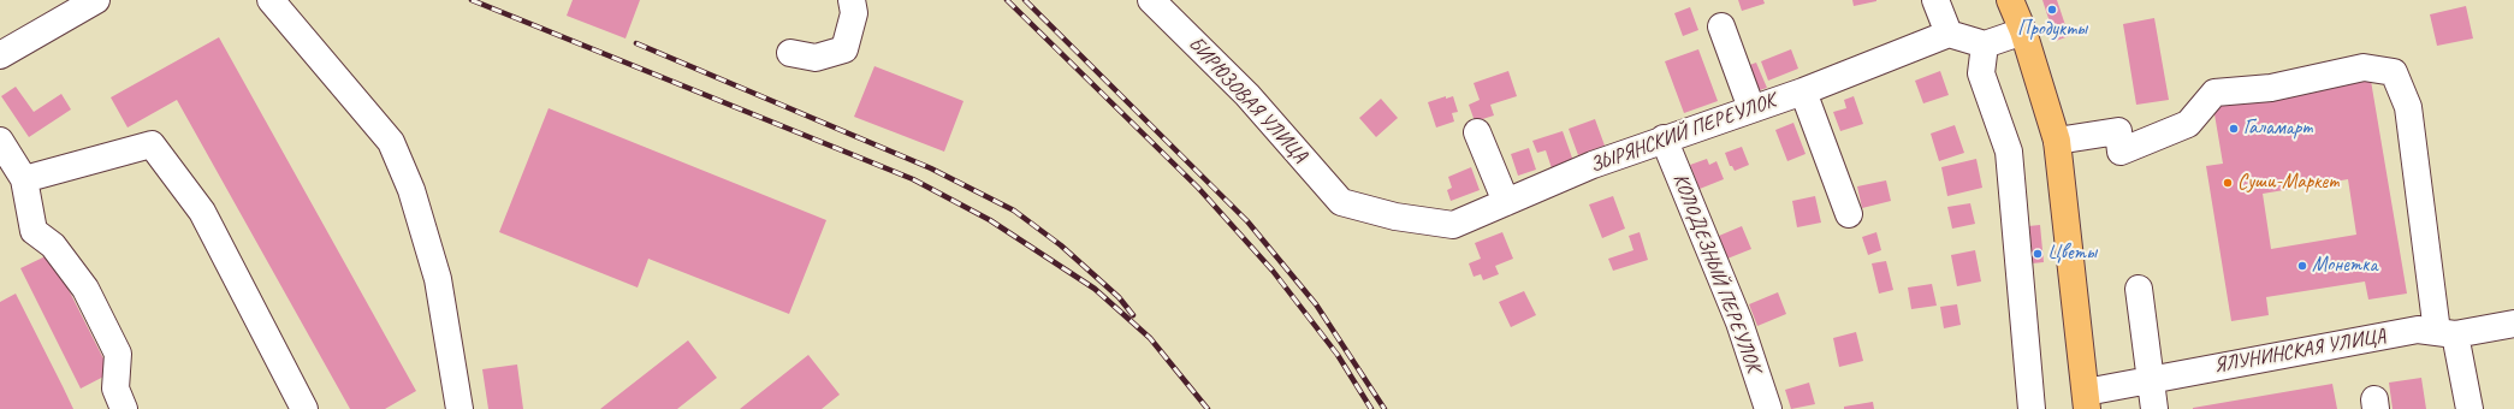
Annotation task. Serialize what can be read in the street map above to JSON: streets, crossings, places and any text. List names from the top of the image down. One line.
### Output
{"streets":{"street":["БИРЮЗОВАЯ УЛИЦА","ЗЫРЯНСКИЙ ПЕРЕУЛОК","КОЛОДЕЗНЫЙ ПЕРЕУЛОК","ЯЛУНИНСКАЯ УЛИЦА"]},"crossings":[["БИРЮЗОВАЯ УЛИЦА","ЗЫРЯНСКИЙ ПЕРЕУЛОК"],["ЗЫРЯНСКИЙ ПЕРЕУЛОК","КОЛОДЕЗНЫЙ ПЕРЕУЛОК"]],"places":["Продукты","Галамарт","Суши-Маркет","Цветы","Монетка"]}
